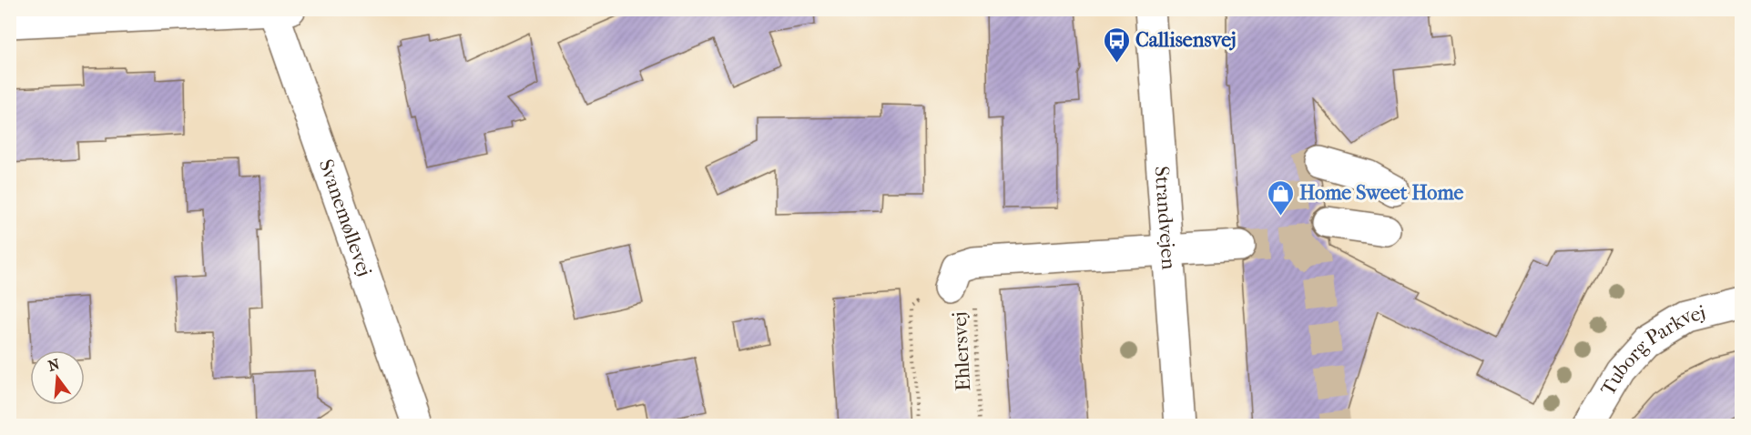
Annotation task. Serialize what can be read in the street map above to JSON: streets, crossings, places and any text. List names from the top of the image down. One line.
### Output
{"streets":{"street":["Svanemøllevej","Strandvejen","Tuborg Parkvej"],"path":["Ehlersvej"]},"places":{"bus stop":["Callisensvej"],"shop":["Home Sweet Home"]},"north":"top"}
